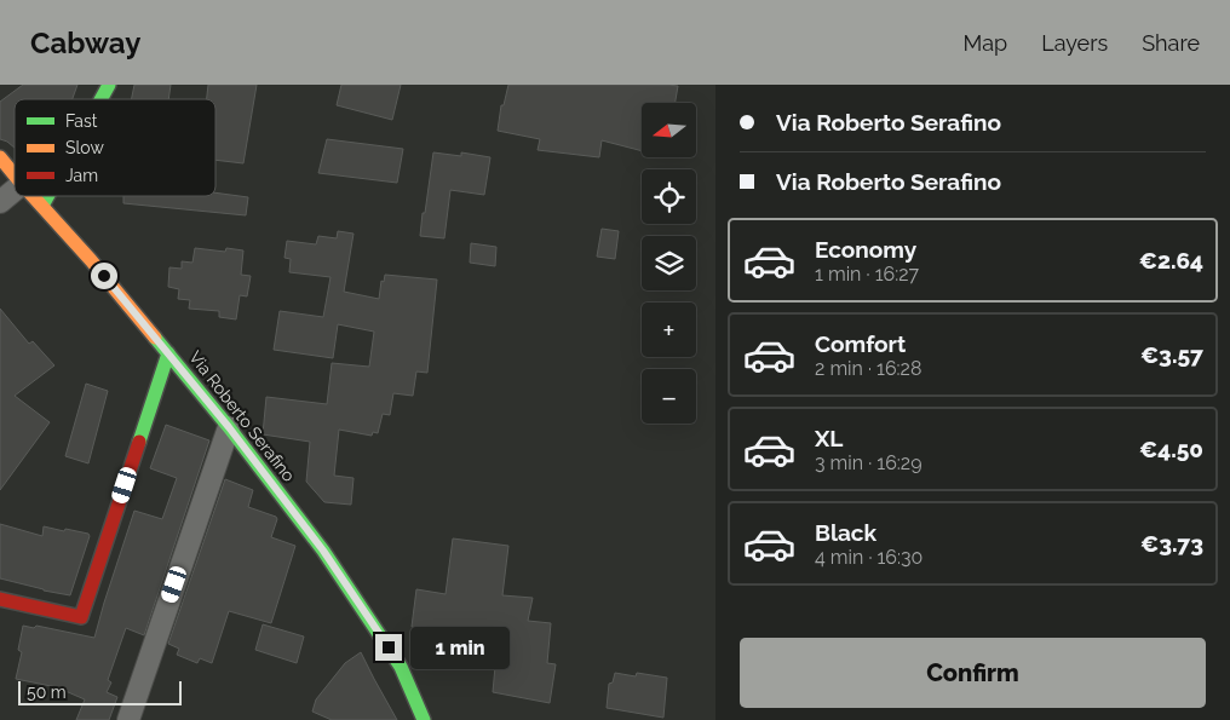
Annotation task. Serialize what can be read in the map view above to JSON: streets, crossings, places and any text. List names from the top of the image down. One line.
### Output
{"streets":{"main road":["Via Roberto Serafino"]},"legend":["Fast","Slow","Jam"],"scale_bar":"50 m","north":"left","page":{"header":"Cabway","nav":["Map","Layers","Share"],"banner":["Via Roberto Serafino","Via Roberto Serafino"],"map_buttons":["+","−"],"list":[{"name":"Economy","note":"1 min · 16:27","value":"€2.64"},{"name":"Comfort","note":"2 min · 16:28","value":"€3.57"},{"name":"XL","note":"3 min · 16:29","value":"€4.50"},{"name":"Black","note":"4 min · 16:30","value":"€3.73"}],"buttons":"Confirm","bubble":"1 min","scale":"50 m"}}
